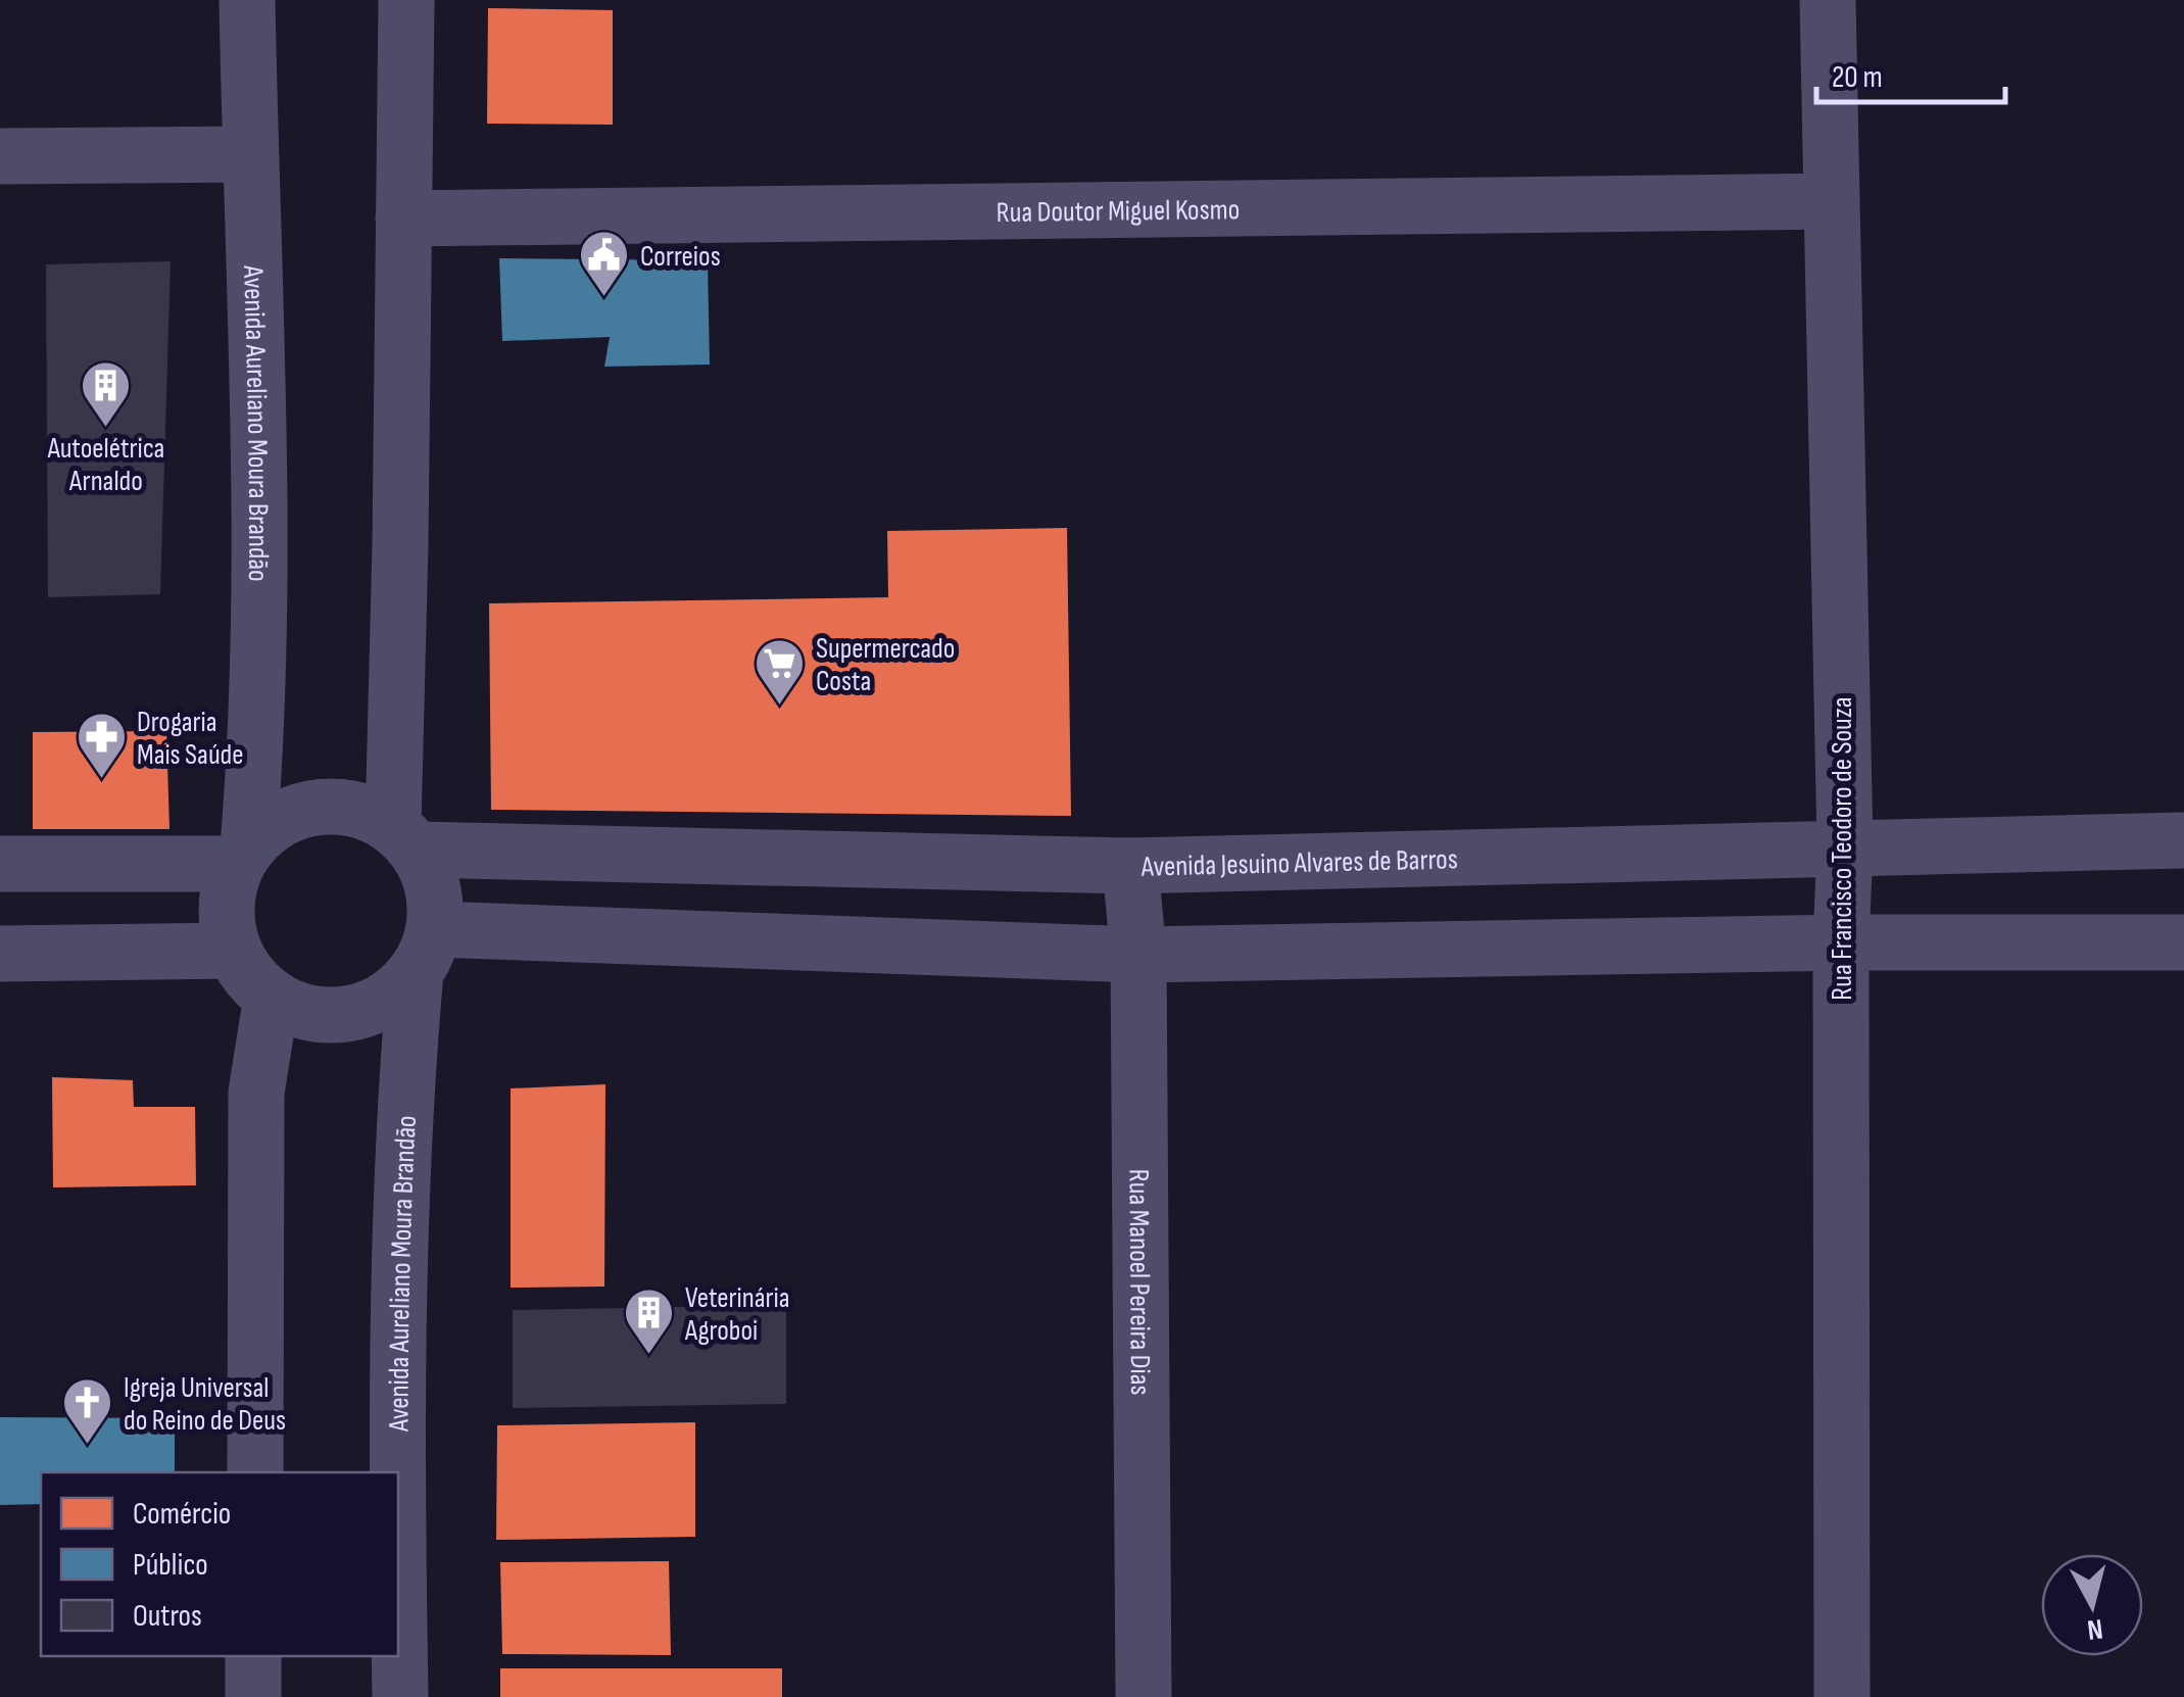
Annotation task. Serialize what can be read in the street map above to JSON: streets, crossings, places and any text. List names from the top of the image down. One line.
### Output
{"streets":{"street":["Rua Doutor Miguel Kosmo","Avenida Aureliano Moura Brandão","Rua Francisco Teodoro de Souza","Avenida Jesuino Alvares de Barros","Rua Manoel Pereira Dias"]},"crossings":[["Rua Doutor Miguel Kosmo","Avenida Aureliano Moura Brandão"],["Rua Doutor Miguel Kosmo","Rua Francisco Teodoro de Souza"],["Avenida Aureliano Moura Brandão","Avenida Jesuino Alvares de Barros"],["Rua Francisco Teodoro de Souza","Avenida Jesuino Alvares de Barros"],["Avenida Jesuino Alvares de Barros","Rua Manoel Pereira Dias"]],"places":{"public building":["Correios"],"building":["Autoelétrica Arnaldo","Veterinária Agroboi"],"supermarket":["Supermercado Costa"],"pharmacy":["Drogaria Mais Saúde"],"church":["Igreja Universal do Reino de Deus"]},"legend":["Comércio","Público","Outros"],"scale_bar":"20 m","north":"bottom"}
